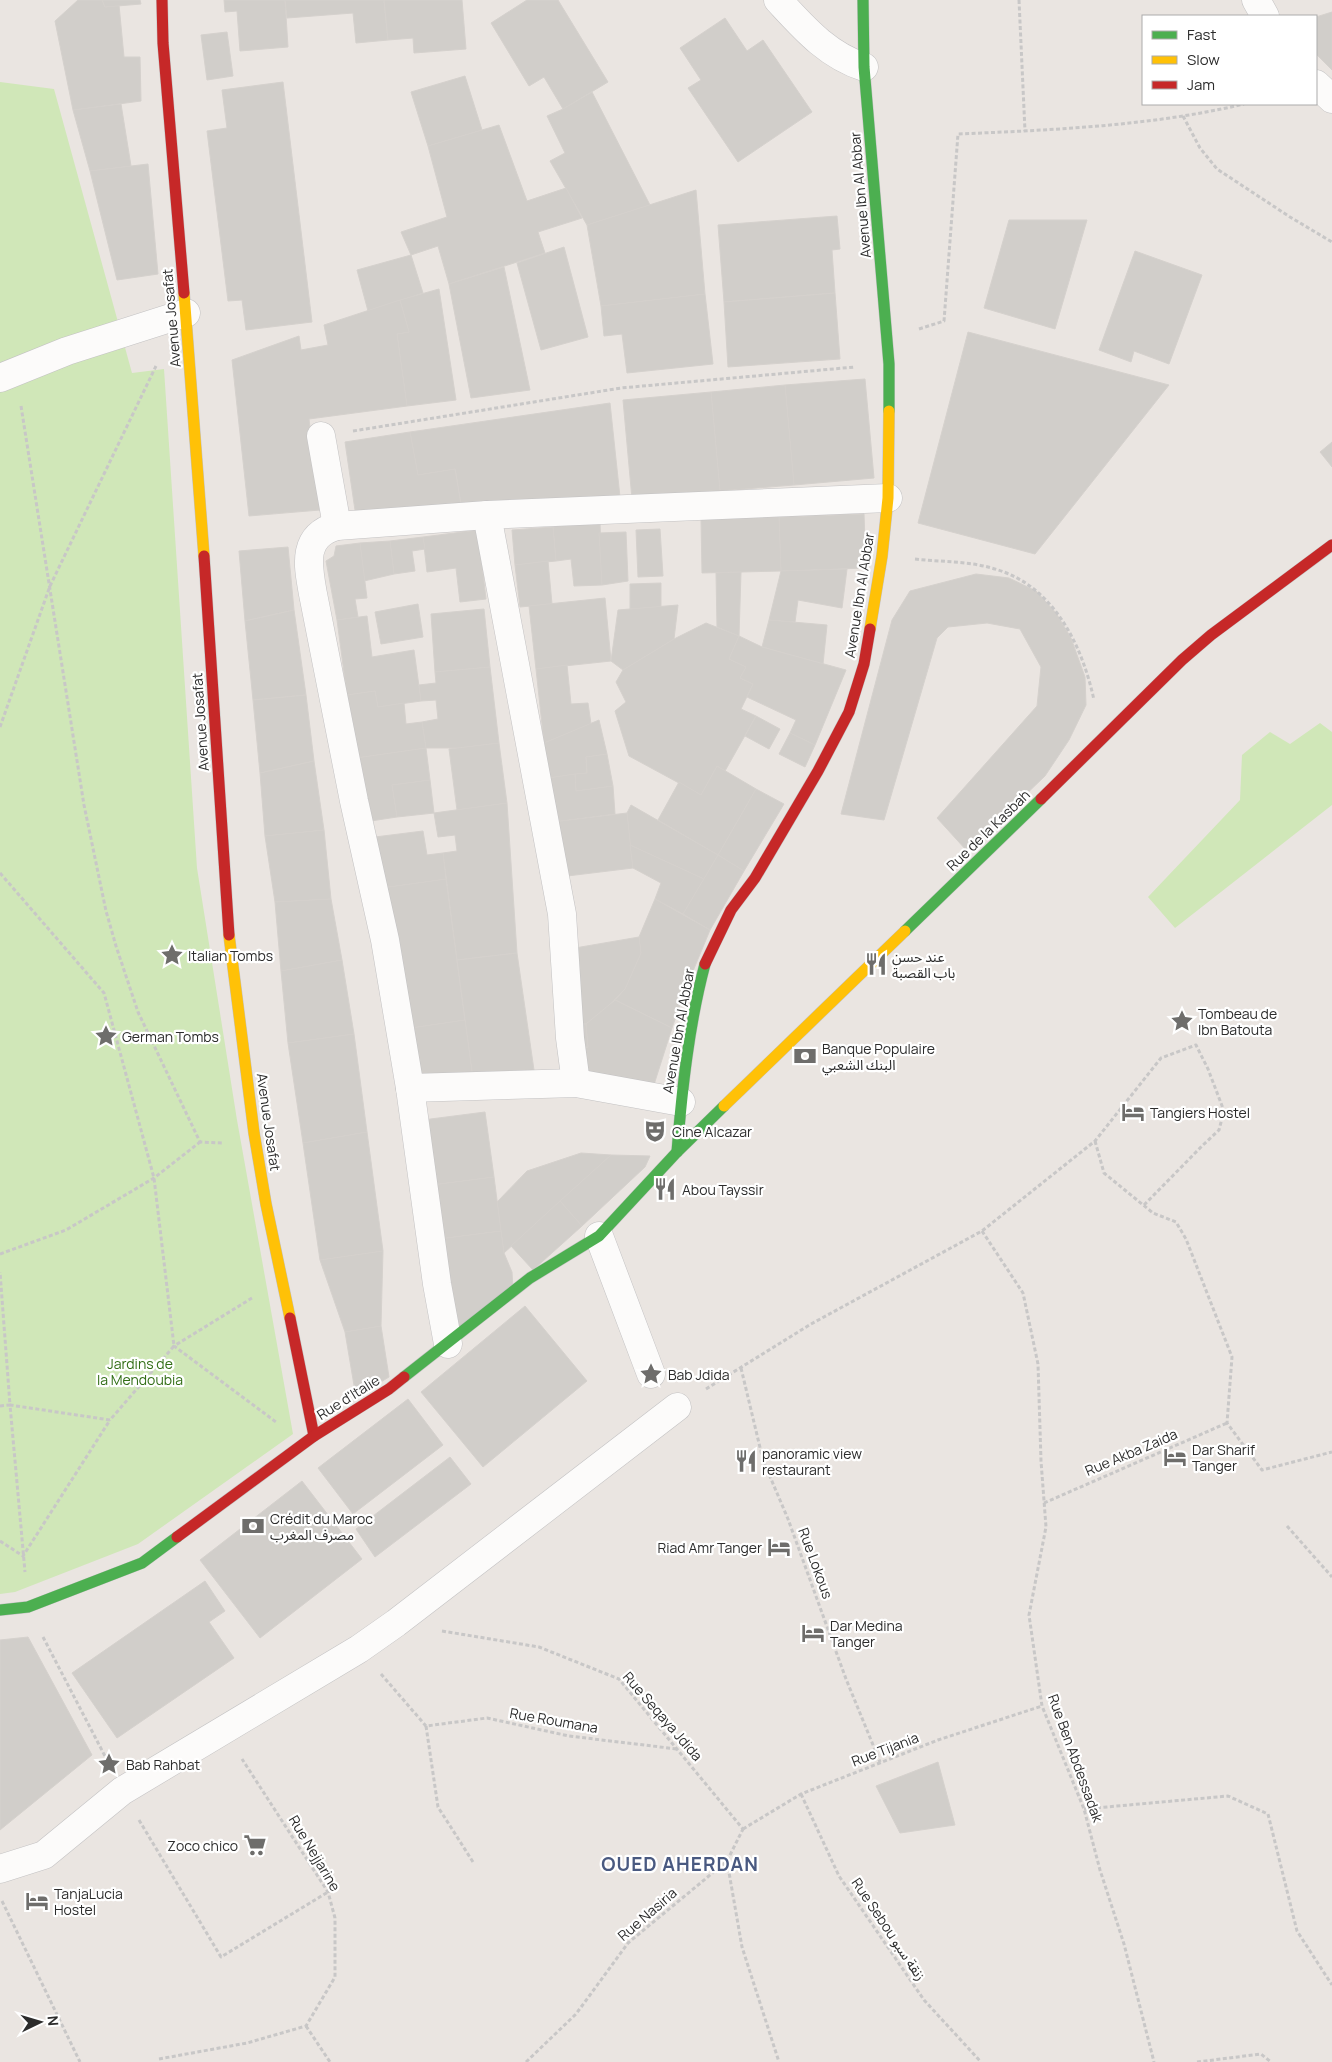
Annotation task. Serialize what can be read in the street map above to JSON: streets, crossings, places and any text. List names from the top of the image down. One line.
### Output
{"streets":{"street":["Avenue Ibn Al Abbar","Avenue Josafat","Rue de la Kasbah","Rue d'Italie"],"path":["Rue Akba Zaida","Rue Lokous","Rue Seqaya Jdida","Rue Roumana","Rue Tijania","Rue Ben Abdessadak","Rue Nejjarine","Rue Nasiria","Rue Sebou زنقة سبو"]},"crossings":[["Avenue Ibn Al Abbar","Rue de la Kasbah"],["Avenue Ibn Al Abbar","Rue d'Italie"],["Avenue Josafat","Rue d'Italie"],["Rue de la Kasbah","Rue d'Italie"],["Rue Akba Zaida","Rue Ben Abdessadak"],["Rue Lokous","Rue Tijania"],["Rue Seqaya Jdida","Rue Roumana"],["Rue Seqaya Jdida","Rue Tijania"],["Rue Seqaya Jdida","Rue Nasiria"],["Rue Tijania","Rue Ben Abdessadak"],["Rue Tijania","Rue Nasiria"],["Rue Tijania","Rue Sebou زنقة سبو"]],"districts":["OUED AHERDAN"],"parks":["Jardins de la Mendoubia"],"places":{"place":["Italian Tombs","Tombeau de Ibn Batouta","German Tombs","Bab Jdida","Bab Rahbat"],"restaurant":["عند حسن باب القصبة","Abou Tayssir","panoramic view restaurant"],"bank":["Banque Populaire البنك الشعبي","Crédit du Maroc مصرف المغرب"],"hotel":["Tangiers Hostel","Dar Sharif Tanger","Riad Amr Tanger","Dar Medina Tanger","TanjaLucia Hostel"],"theatre":["Cine Alcazar"],"supermarket":["Zoco chico"]},"legend":["Fast","Slow","Jam"],"north":"right"}
